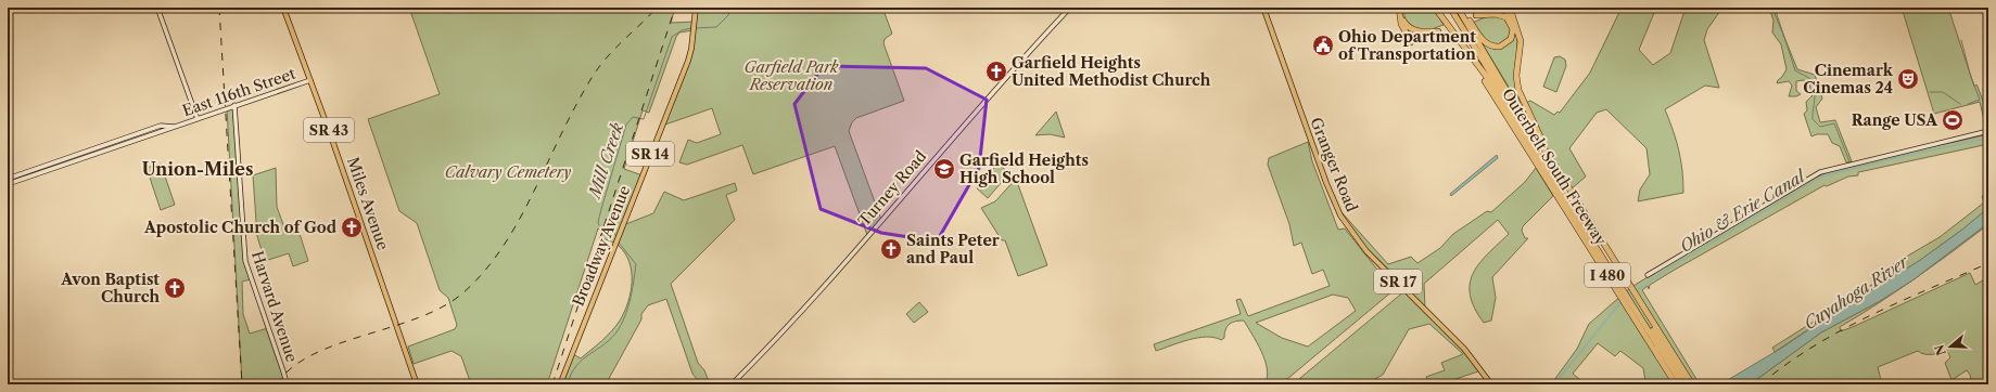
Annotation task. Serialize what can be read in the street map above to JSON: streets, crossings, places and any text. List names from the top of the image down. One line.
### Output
{"streets":{"highway":["Outerbelt South Freeway","I 480"],"main road":["East 116th Street","SR 43","SR 14","Granger Road","Turney Road","Miles Avenue","Broadway Avenue","SR 17","Harvard Avenue"]},"crossings":[["East 116th Street","Miles Avenue"],["East 116th Street","Harvard Avenue"]],"districts":["Union-Miles"],"water":["Mill Creek","Ohio & Erie Canal","Cuyahoga River"],"parks":["Garfield Park Reservation","Calvary Cemetery"],"places":{"public building":["Ohio Department of Transportation"],"church":["Garfield Heights United Methodist Church","Apostolic Church of God","Saints Peter and Paul","Avon Baptist Church"],"theatre":["Cinemark Cinemas 24"],"sports":["Range USA"],"school or university":["Garfield Heights High School"]},"north":"left"}
